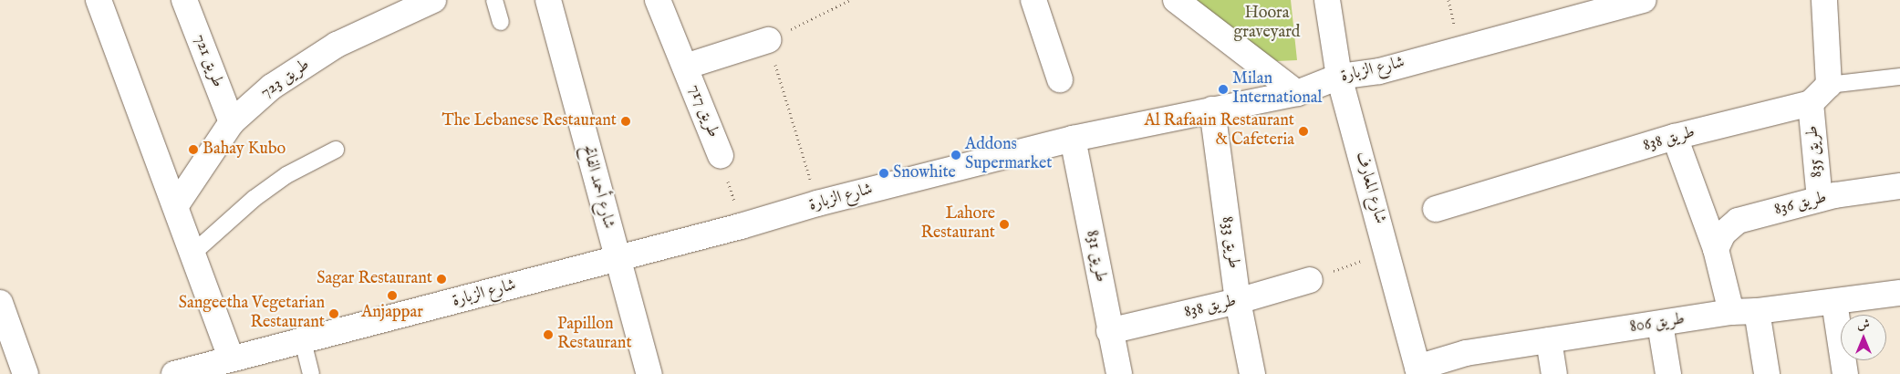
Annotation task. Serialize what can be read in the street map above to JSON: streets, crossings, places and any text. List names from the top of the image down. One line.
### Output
{"streets":{"street":["طريق 721","شارع الزبارة","طريق 723","طريق 717","طريق 838","طريق 835","شارع أحمد الفاتح","شارع المعارف","طريق 836","طريق 833","طريق 831","طريق 806"]},"crossings":[["طريق 721","طريق 723"],["شارع الزبارة","شارع أحمد الفاتح"],["شارع الزبارة","شارع المعارف"],["شارع الزبارة","طريق 833"],["شارع الزبارة","طريق 831"],["طريق 838","طريق 835"],["طريق 838","طريق 833"],["طريق 838","طريق 831"],["طريق 835","طريق 836"],["شارع المعارف","طريق 806"]],"parks":["Hoora graveyard"],"places":["Milan International","The Lebanese Restaurant","Al Rafaain Restaurant & Cafeteria","Bahay Kubo","Addons Supermarket","Snowhite","Lahore Restaurant","Sagar Restaurant","Anjappar","Sangeetha Vegetarian Restaurant","Papillon Restaurant"],"north":"top"}
